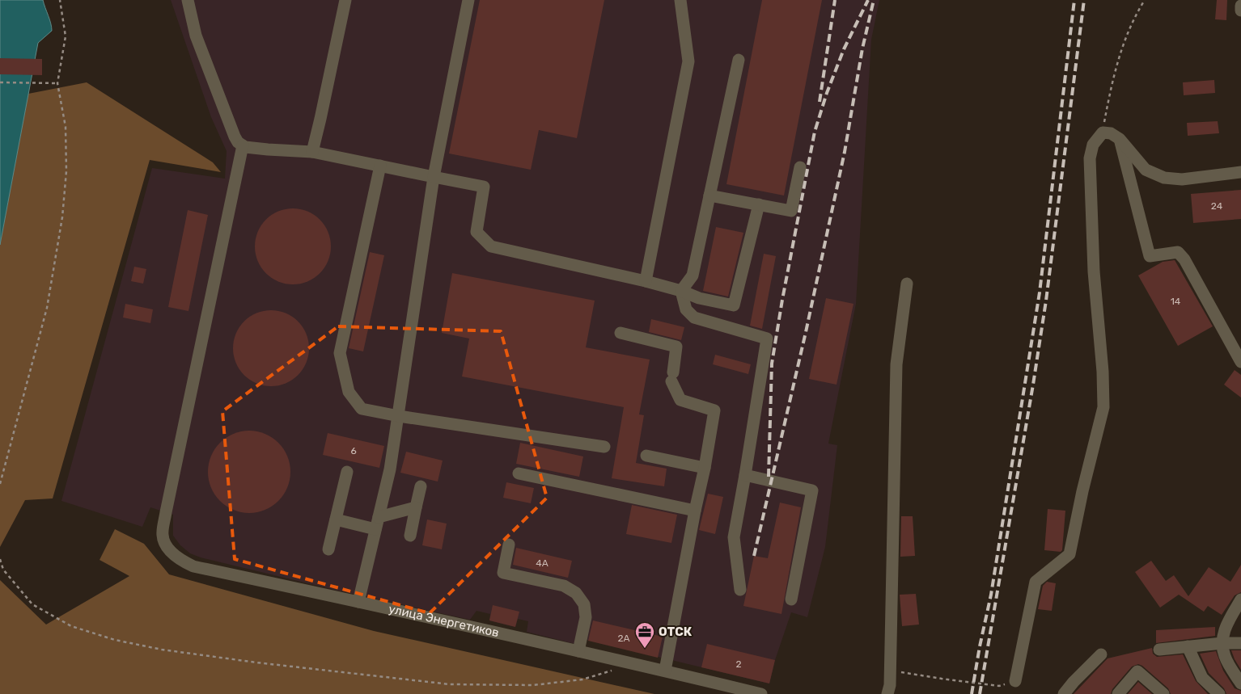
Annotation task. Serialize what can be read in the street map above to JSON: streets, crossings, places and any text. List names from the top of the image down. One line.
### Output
{"streets":{"street":["улица Энергетиков"]},"places":{"office":["ОТСК"]},"house_numbers":["24","14","6","4А","2А","2"]}
